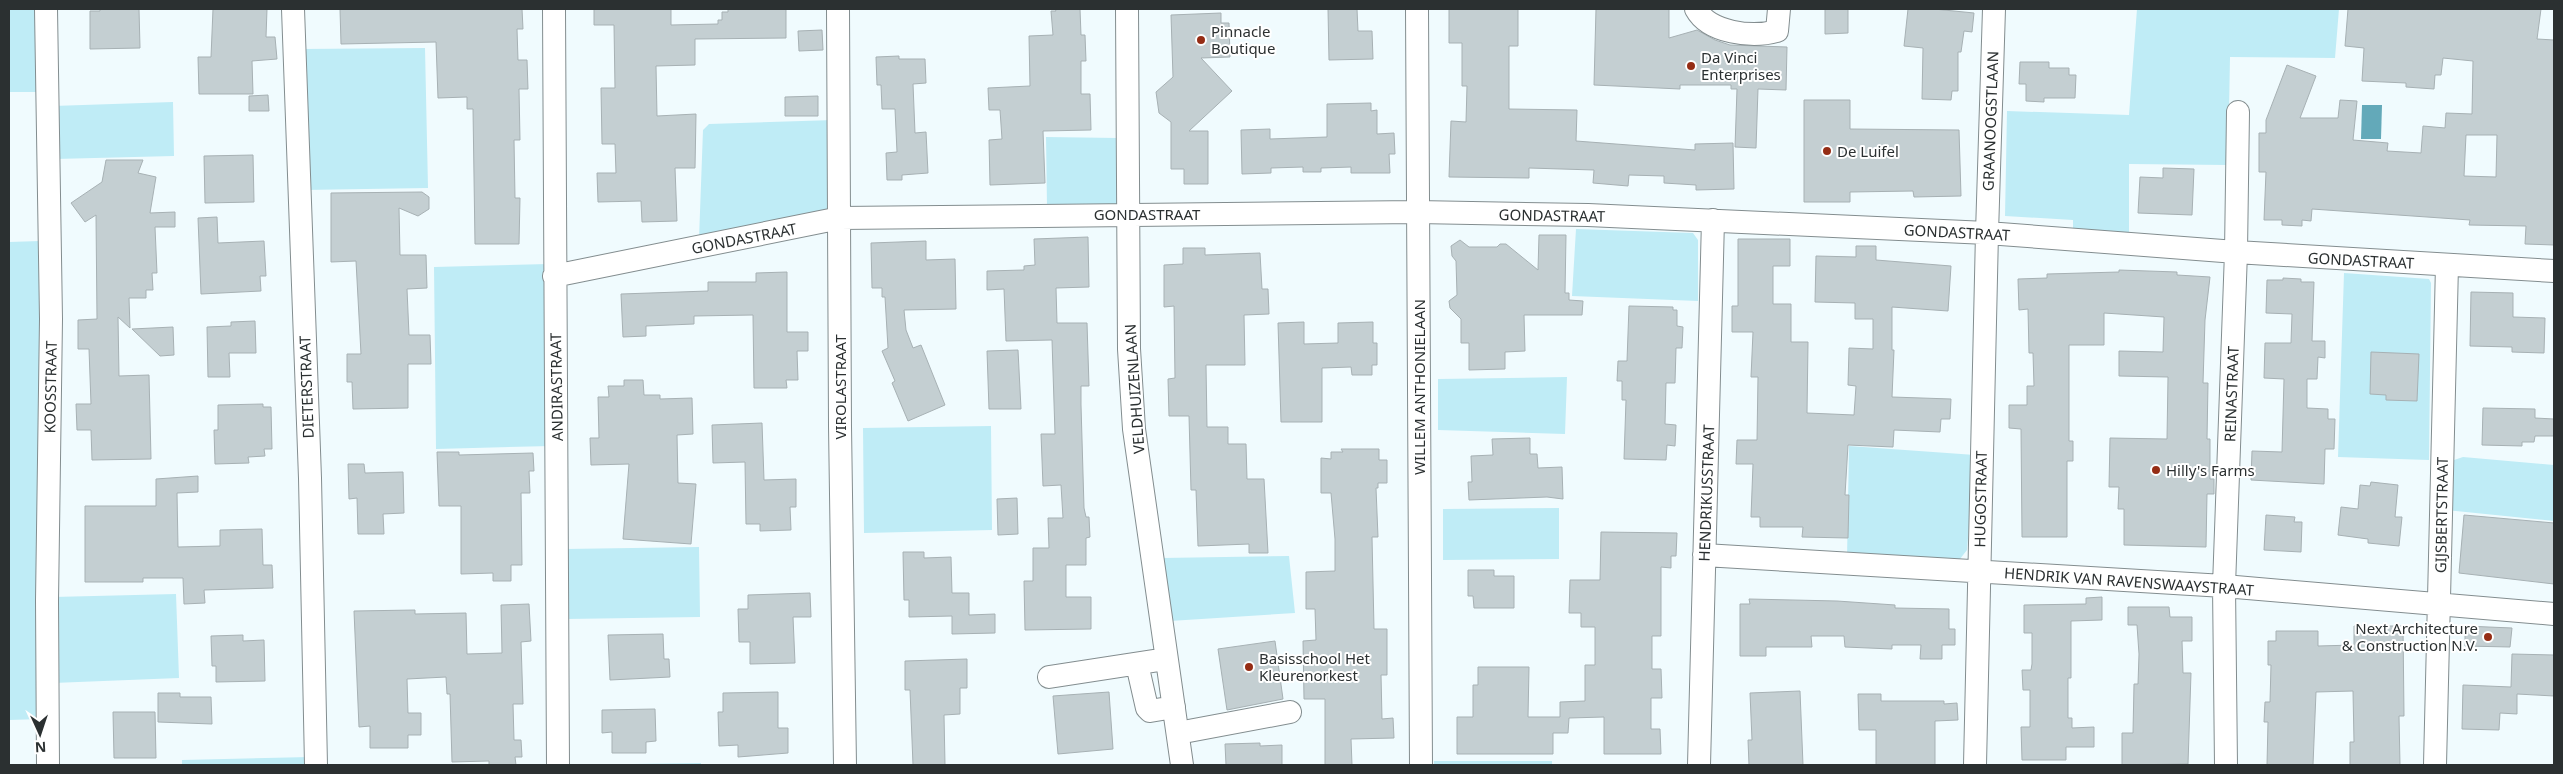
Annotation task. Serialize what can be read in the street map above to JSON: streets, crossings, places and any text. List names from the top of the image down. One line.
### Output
{"streets":{"street":["GRAANOOGSTLAAN","GONDASTRAAT","KOOSSTRAAT","DIETERSTRAAT","ANDIRASTRAAT","VIROLASTRAAT","WILLEM ANTHONIELAAN","VELDHUIZENLAAN","REINASTRAAT","HENDRIKUSSTRAAT","HUGOSTRAAT","GIJSBERTSTRAAT","HENDRIK VAN RAVENSWAAYSTRAAT"]},"crossings":[["GRAANOOGSTLAAN","GONDASTRAAT"],["GRAANOOGSTLAAN","HUGOSTRAAT"],["GONDASTRAAT","ANDIRASTRAAT"],["GONDASTRAAT","VIROLASTRAAT"],["GONDASTRAAT","WILLEM ANTHONIELAAN"],["GONDASTRAAT","VELDHUIZENLAAN"],["GONDASTRAAT","REINASTRAAT"],["GONDASTRAAT","HENDRIKUSSTRAAT"],["GONDASTRAAT","HUGOSTRAAT"],["GONDASTRAAT","GIJSBERTSTRAAT"],["REINASTRAAT","HENDRIK VAN RAVENSWAAYSTRAAT"],["HENDRIKUSSTRAAT","HENDRIK VAN RAVENSWAAYSTRAAT"],["HUGOSTRAAT","HENDRIK VAN RAVENSWAAYSTRAAT"],["GIJSBERTSTRAAT","HENDRIK VAN RAVENSWAAYSTRAAT"]],"places":["Pinnacle Boutique","Da Vinci Enterprises","De Luifel","Hilly's Farms","Next Architecture & Construction N.V.","Basisschool Het Kleurenorkest"],"north":"bottom"}
